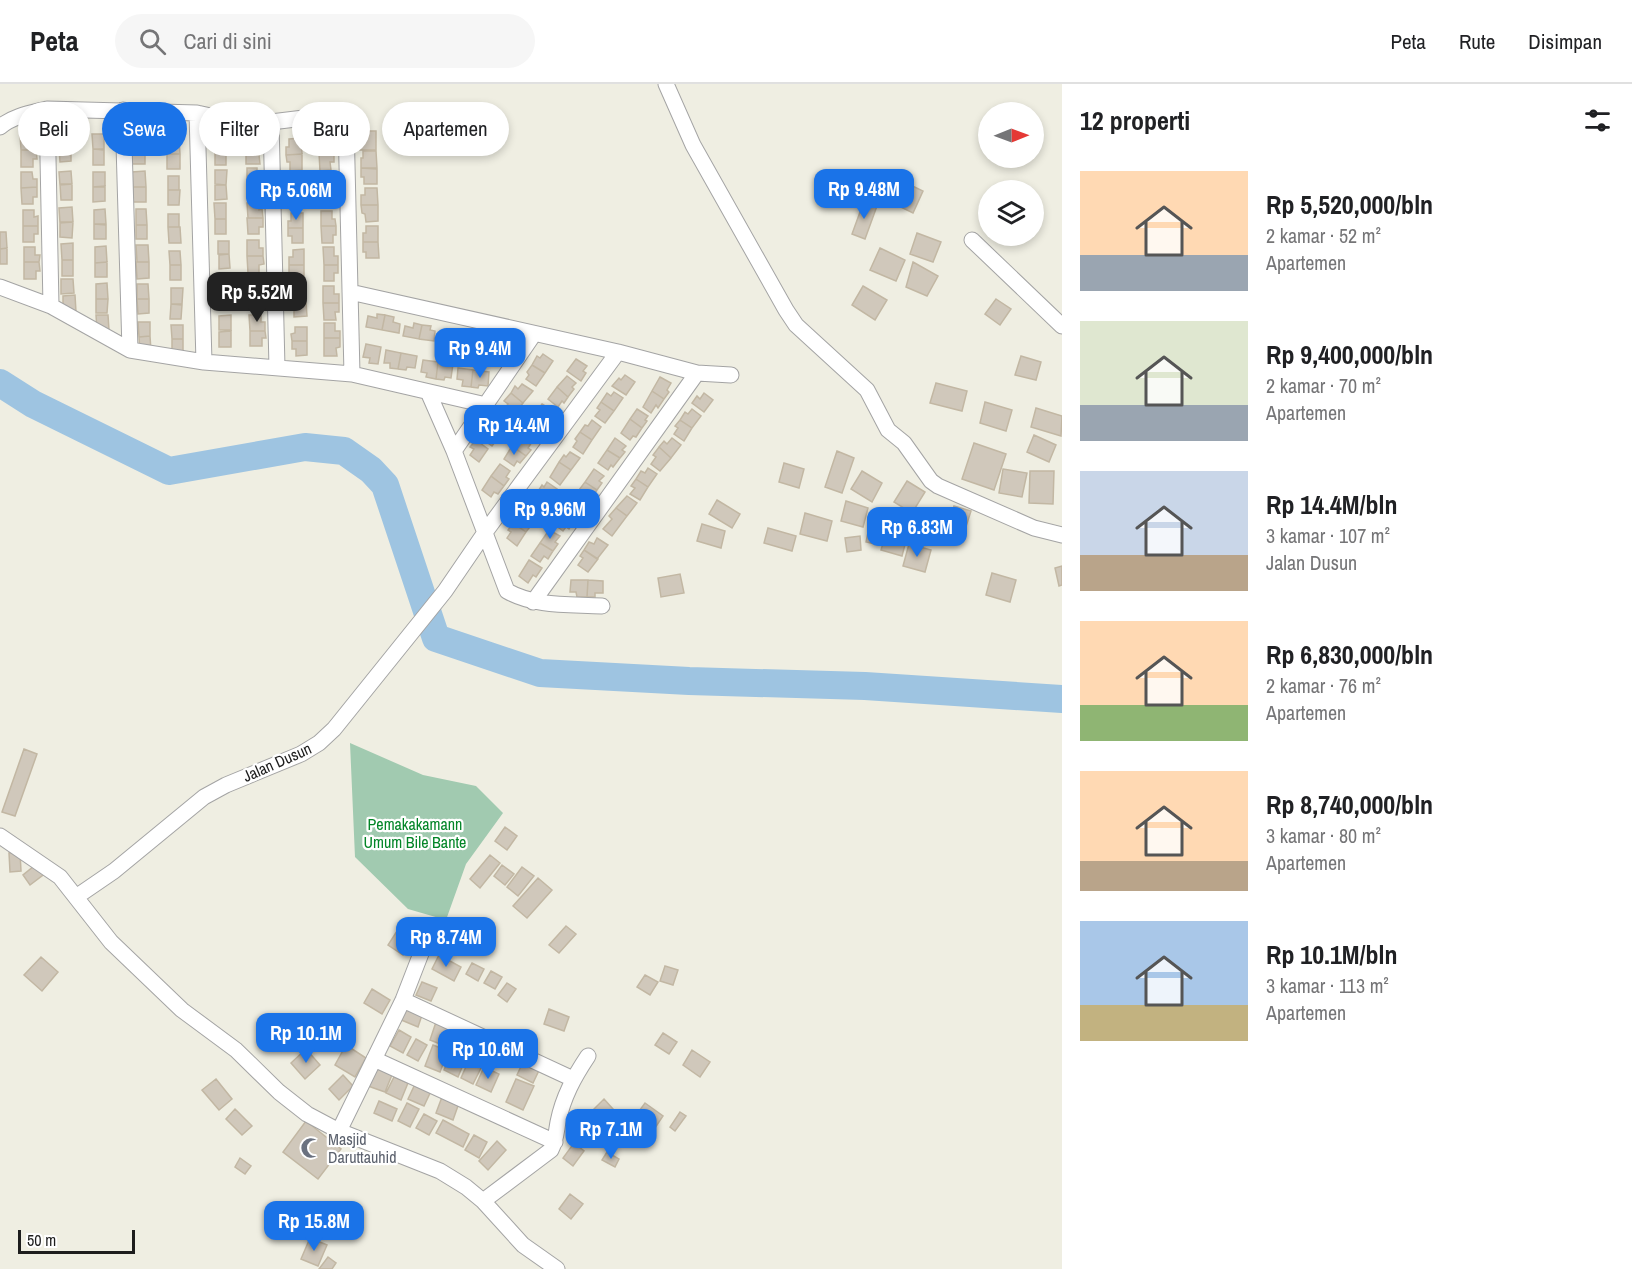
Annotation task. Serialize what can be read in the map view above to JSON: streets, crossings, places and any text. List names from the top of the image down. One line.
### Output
{"streets":{"street":["Jalan Dusun"]},"parks":["Pemakakamann Umum Bile Bante"],"places":{"mosque":["Masjid Daruttauhid"]},"scale_bar":"50 m","north":"right","page":{"header":"Peta","search":"Cari di sini","nav":["Peta","Rute","Disimpan"],"heading":"12 properti","chip":["Beli","Sewa","Filter","Baru","Apartemen"],"list":[{"name":"Rp 5,520,000/bln","note":"2 kamar · 52 m² · Apartemen"},{"name":"Rp 9,400,000/bln","note":"2 kamar · 70 m² · Apartemen"},{"name":"Rp 14.4M/bln","note":"3 kamar · 107 m² · Jalan Dusun"},{"name":"Rp 6,830,000/bln","note":"2 kamar · 76 m² · Apartemen"},{"name":"Rp 8,740,000/bln","note":"3 kamar · 80 m² · Apartemen"},{"name":"Rp 10.1M/bln","note":"3 kamar · 113 m² · Apartemen"}],"price":["Rp 9.48M","Rp 5.06M","Rp 5.52M","Rp 9.4M","Rp 14.4M","Rp 9.96M","Rp 6.83M","Rp 8.74M","Rp 10.1M","Rp 10.6M","Rp 7.1M","Rp 15.8M"],"scale":"50 m"}}
